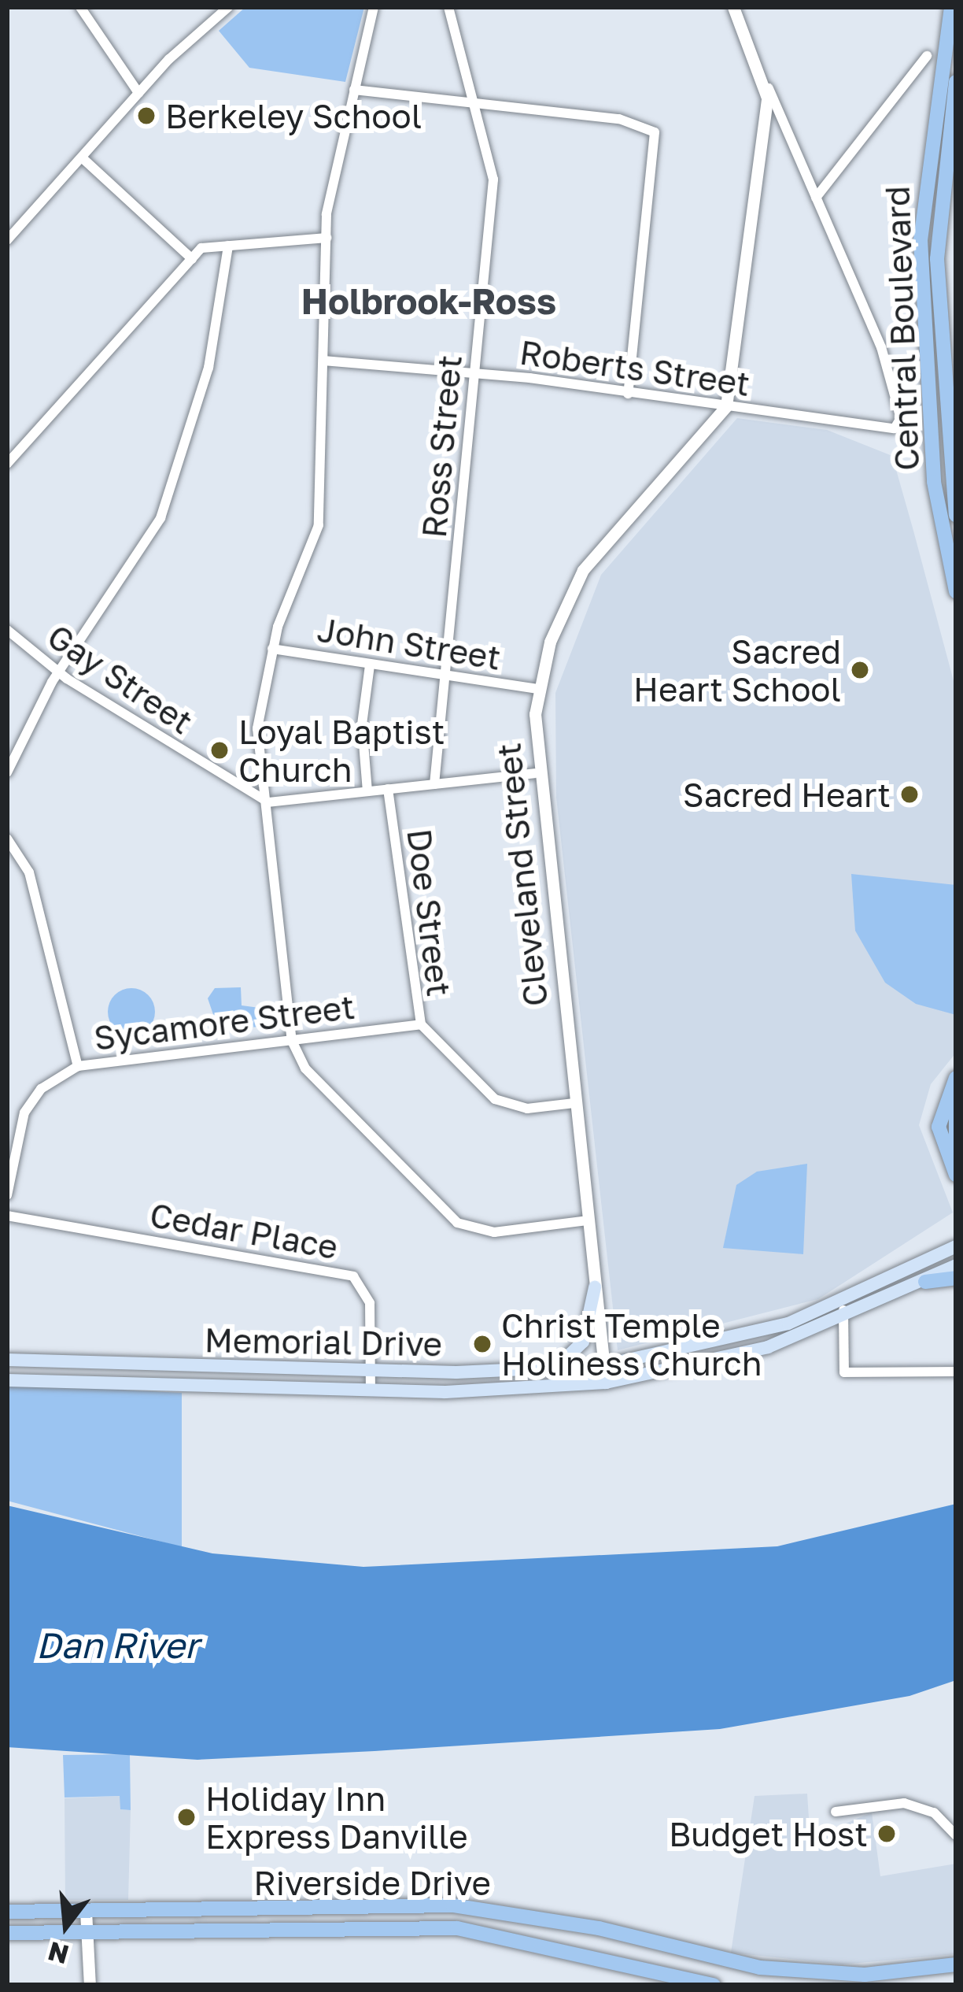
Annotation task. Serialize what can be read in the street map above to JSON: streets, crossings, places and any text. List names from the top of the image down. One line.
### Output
{"streets":{"main road":["Central Boulevard","Memorial Drive","Riverside Drive"],"street":["Roberts Street","Ross Street","John Street","Gay Street","Cleveland Street","Doe Street","Sycamore Street","Cedar Place"]},"crossings":[["Roberts Street","Ross Street"],["Roberts Street","Cleveland Street"],["Ross Street","John Street"],["John Street","Cleveland Street"],["Cleveland Street","Doe Street"],["Cleveland Street","Memorial Drive"],["Doe Street","Sycamore Street"],["Cedar Place","Memorial Drive"]],"districts":["Holbrook-Ross"],"water":["Dan River"],"places":["Berkeley School","Sacred Heart School","Loyal Baptist Church","Sacred Heart","Christ Temple Holiness Church","Holiday Inn Express Danville","Budget Host"],"north":"bottom"}
